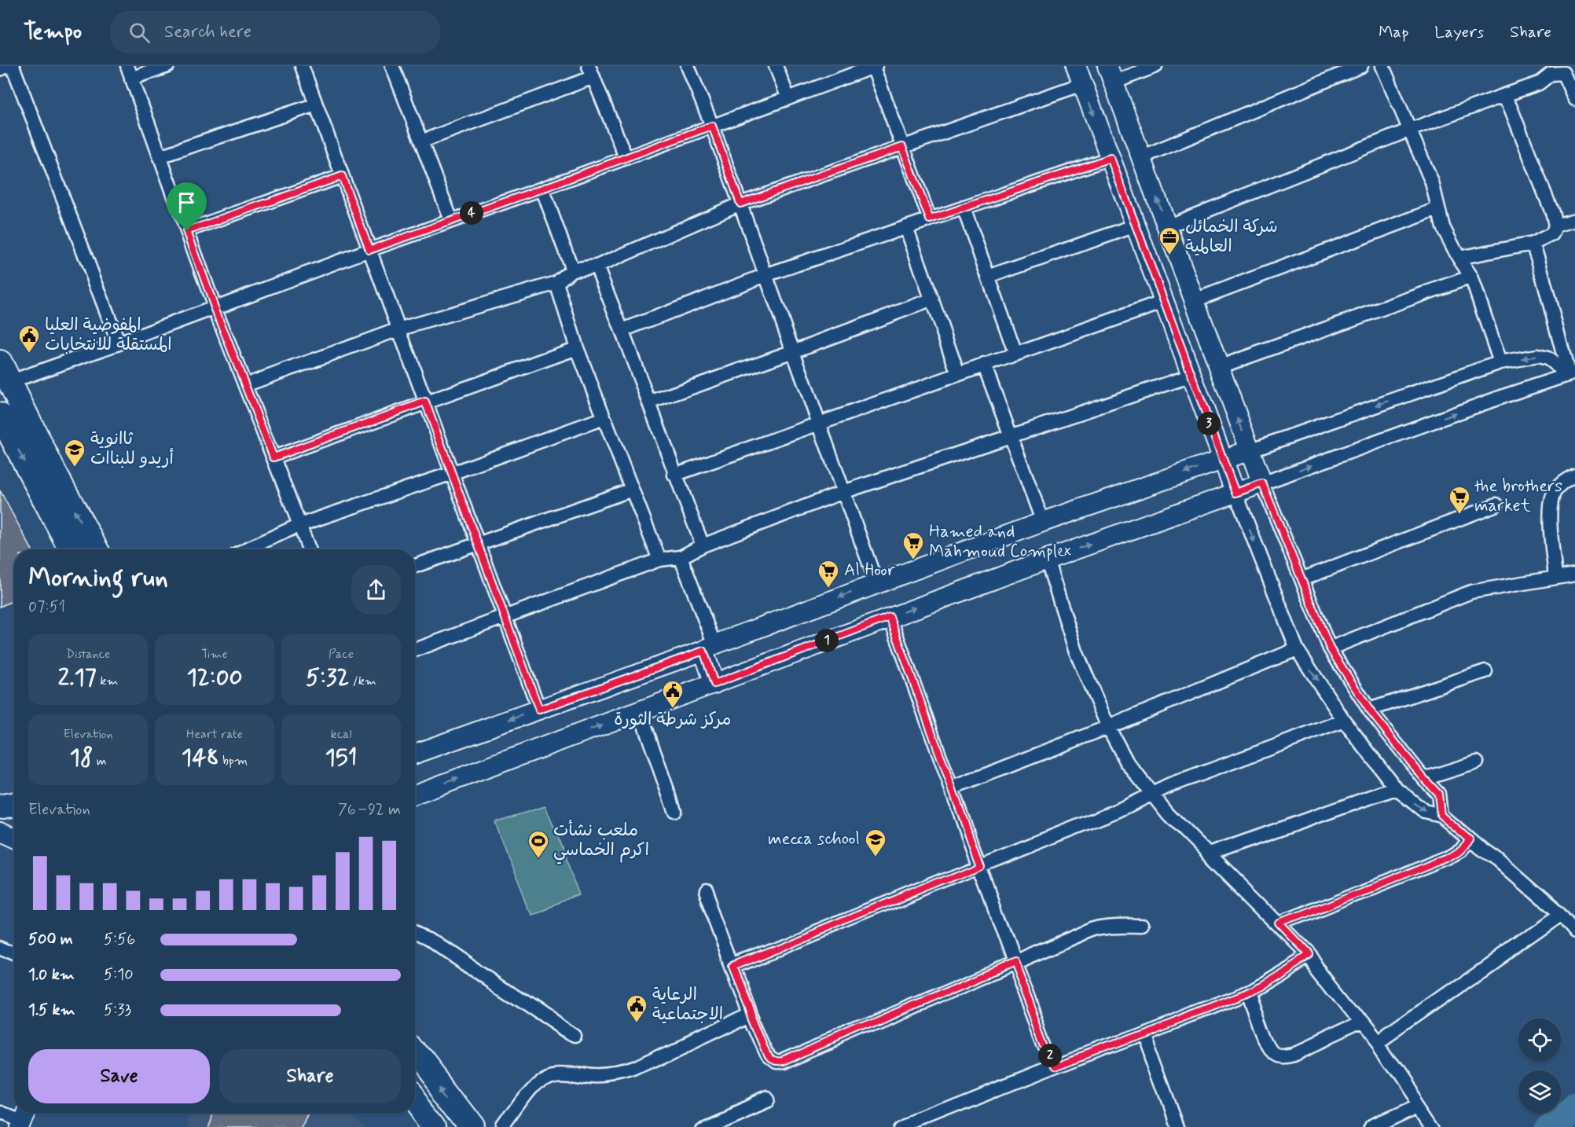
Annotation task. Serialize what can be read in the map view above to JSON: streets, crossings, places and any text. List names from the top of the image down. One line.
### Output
{"places":{"office":["شركة الخمائل العالمية"],"public building":["المفوضية العليا المستقلة للانتخابات","مركز شرطة الثورة","الرعاية الاجتماعية"],"school or university":["ثاانوية أريدو للبناات","mecca school"],"supermarket":["the brothers market","Hamed and Mahmoud Complex","Al Hoor"],"sports":["ملعب نشأت اكرم الخماسي"]},"page":{"header":"Tempo","search":"Search here","nav":["Map","Layers","Share"],"pins":["4","3","1","2"],"heading":["Morning run","07:51"],"stats":[["Distance","2.17 km"],["Time","12:00"],["Pace","5:32 /km"],["Elevation","18 m"],["Heart rate","148 bpm"],["kcal","151"]],"chart":["Elevation","76–92 m"],"list":[{"name":"500 m","note":"5:56"},{"name":"1.0 km","note":"5:10"},{"name":"1.5 km","note":"5:33"}],"buttons":["Save","Share"]}}
